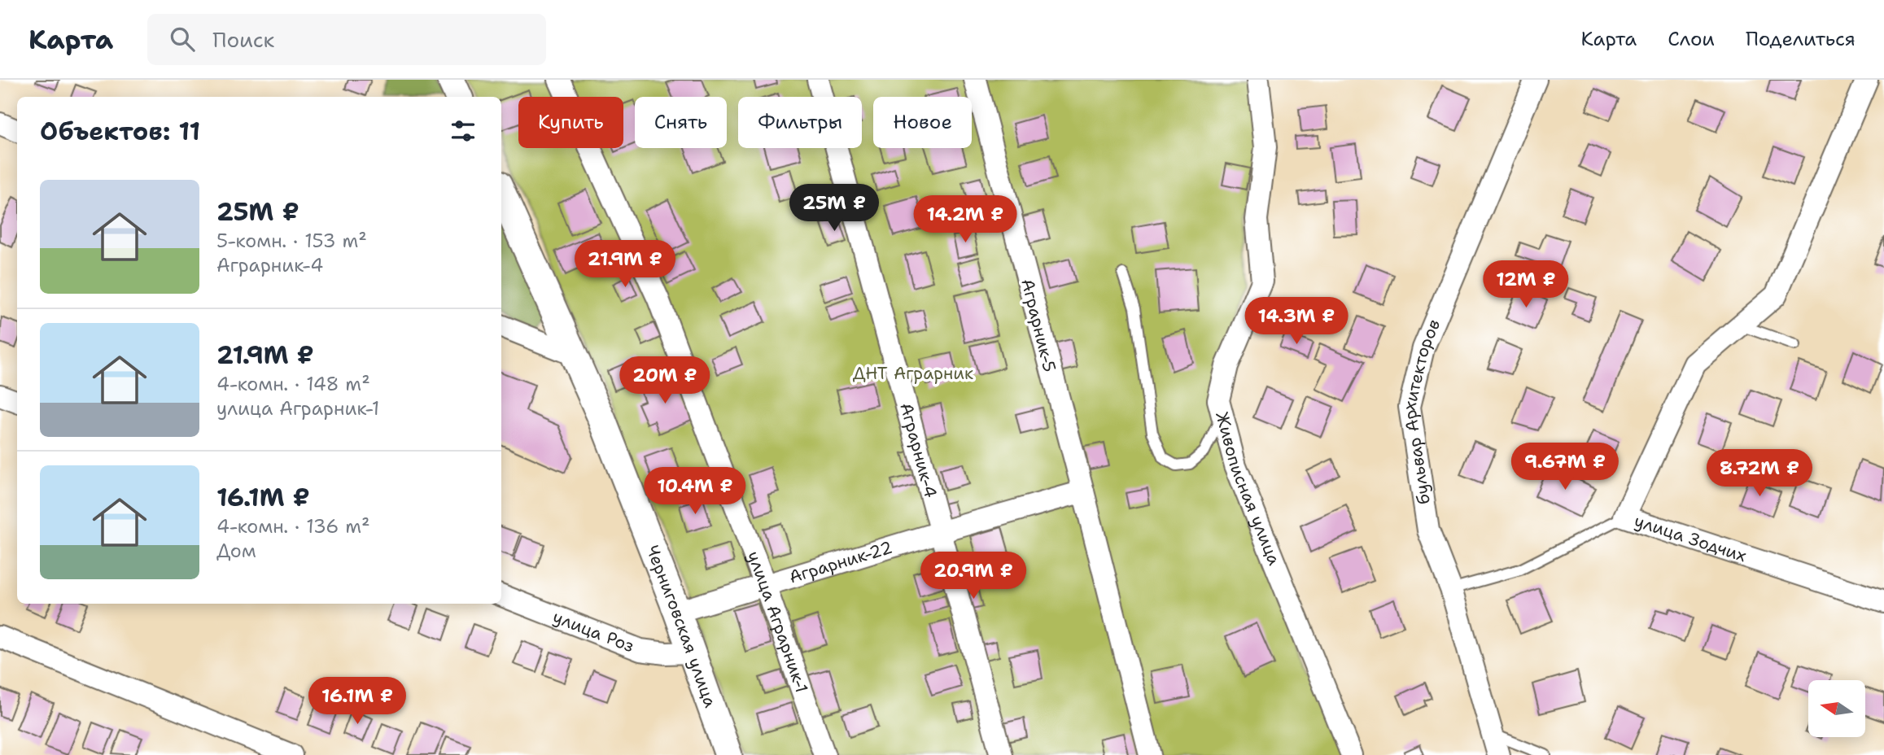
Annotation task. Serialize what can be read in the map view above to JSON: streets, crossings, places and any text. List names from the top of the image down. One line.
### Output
{"streets":{"street":["Аграрник-5","бульвар Архитекторов","Аграрник-4","Живописная улица","улица Зодчих","Аграрник-22","улица Аграрник-1","Черниговская улица","улица Роз"]},"crossings":[["Аграрник-5","Аграрник-22"],["Аграрник-4","Аграрник-22"],["Аграрник-22","улица Аграрник-1"],["Аграрник-22","Черниговская улица"],["Черниговская улица","улица Роз"]],"parks":["ДНТ Аграрник"],"north":"left","page":{"header":"Карта","search":"Поиск","nav":["Карта","Слои","Поделиться"],"chip":["Купить","Снять","Фильтры","Новое"],"heading":"Объектов: 11","list":[{"name":"25M ₽","note":"5-комн. · 153 m² · Аграрник-4"},{"name":"21.9M ₽","note":"4-комн. · 148 m² · улица Аграрник-1"},{"name":"16.1M ₽","note":"4-комн. · 136 m² · Дом"}],"price":["25M ₽","14.2M ₽","21.9M ₽","12M ₽","14.3M ₽","20M ₽","9.67M ₽","8.72M ₽","10.4M ₽","20.9M ₽","16.1M ₽"]}}
